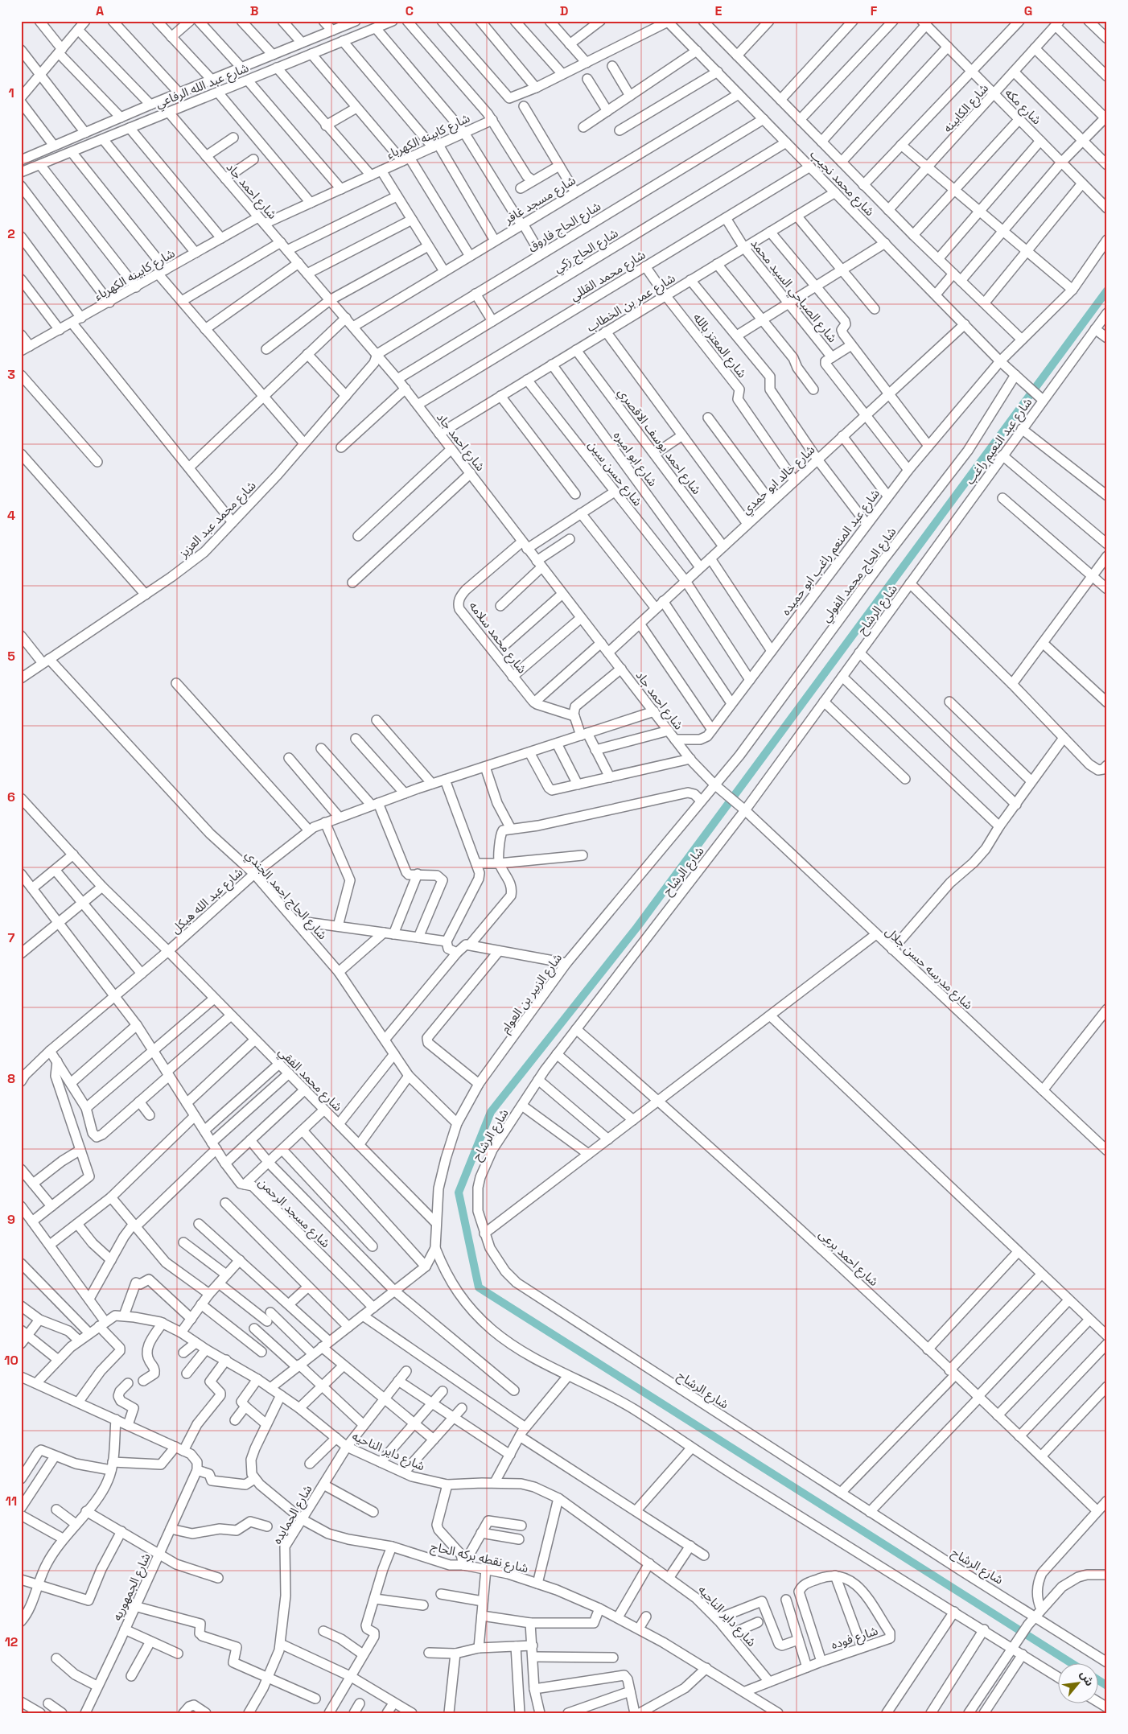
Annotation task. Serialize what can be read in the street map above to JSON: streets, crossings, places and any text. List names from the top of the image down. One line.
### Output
{"streets":{"street":["شارع عبد الله الرفاعي","شارع مكه","شارع الكابينه","شارع كابينه الكهرباء","شارع محمد نجيب","شارع احمد جاد","شارع مسجد غافر","شارع الحاج فاروق","شارع الحاج زكي","شارع محمد القللي","شارع الصباحي السيد محمد","شارع عمر بن الخطاب","شارع المعتز بالله","شارع احمد يوسف الاقصري","شارع عبد النعيم راغب","شارع ابو اميره","شارع حسن سين","شارع خالد ابو حمدي","شارع محمد عبد العزيز","شارع عبد المنعم راغب ابو حميده","شارع الحاج محمد الفولي","شارع الرشاح","شارع محمد سلامه","شارع الحاج احمد الجندي","شارع عبد الله هيكل","شارع مدرسه حسن جلال","شارع الزبير بن العوام","شارع محمد الفقي","شارع مسجد الرحمن","شارع احمد برعى","شارع داير الناحيه","شارع الحمايده","شارع نقطه بركه الحاج","شارع الجمهوريه","شارع فوده"]},"crossings":[["شارع عبد الله الرفاعي","شارع احمد جاد"],["شارع مكه","شارع الكابينه"],["شارع الكابينه","شارع محمد نجيب"],["شارع كابينه الكهرباء","شارع احمد جاد"],["شارع محمد نجيب","شارع مسجد غافر"],["شارع محمد نجيب","شارع الحاج فاروق"],["شارع محمد نجيب","شارع الحاج زكي"],["شارع محمد نجيب","شارع محمد القللي"],["شارع محمد نجيب","شارع عمر بن الخطاب"],["شارع محمد نجيب","شارع عبد النعيم راغب"],["شارع محمد نجيب","شارع خالد ابو حمدي"],["شارع محمد نجيب","شارع عبد المنعم راغب ابو حميده"],["شارع محمد نجيب","شارع الحاج محمد الفولي"],["شارع احمد جاد","شارع مسجد غافر"],["شارع احمد جاد","شارع الحاج فاروق"],["شارع احمد جاد","شارع الحاج زكي"],["شارع احمد جاد","شارع محمد القللي"],["شارع احمد جاد","شارع عمر بن الخطاب"],["شارع احمد جاد","شارع خالد ابو حمدي"],["شارع احمد جاد","شارع محمد عبد العزيز"],["شارع احمد جاد","شارع عبد المنعم راغب ابو حميده"],["شارع احمد جاد","شارع الحاج محمد الفولي"],["شارع احمد جاد","شارع محمد سلامه"],["شارع احمد جاد","شارع عبد الله هيكل"],["شارع احمد جاد","شارع مدرسه حسن جلال"],["شارع احمد جاد","شارع الزبير بن العوام"],["شارع الحاج فاروق","شارع محمد عبد العزيز"],["شارع محمد القللي","شارع الصباحي السيد محمد"],["شارع محمد القللي","شارع المعتز بالله"],["شارع الصباحي السيد محمد","شارع عمر بن الخطاب"],["شارع الصباحي السيد محمد","شارع خالد ابو حمدي"],["شارع الصباحي السيد محمد","شارع عبد المنعم راغب ابو حميده"],["شارع عمر بن الخطاب","شارع المعتز بالله"],["شارع عمر بن الخطاب","شارع احمد يوسف الاقصري"],["شارع عمر بن الخطاب","شارع ابو اميره"],["شارع عمر بن الخطاب","شارع حسن سين"],["شارع المعتز بالله","شارع خالد ابو حمدي"],["شارع احمد يوسف الاقصري","شارع خالد ابو حمدي"],["شارع عبد النعيم راغب","شارع الرشاح"],["شارع ابو اميره","شارع خالد ابو حمدي"],["شارع حسن سين","شارع خالد ابو حمدي"],["شارع حسن سين","شارع عبد المنعم راغب ابو حميده"],["شارع محمد عبد العزيز","شارع الحاج احمد الجندي"],["شارع الحاج محمد الفولي","شارع الزبير بن العوام"],["شارع الرشاح","شارع مدرسه حسن جلال"],["شارع الرشاح","شارع احمد برعى"],["شارع الحاج احمد الجندي","شارع عبد الله هيكل"],["شارع الحاج احمد الجندي","شارع الزبير بن العوام"],["شارع عبد الله هيكل","شارع محمد الفقي"],["شارع عبد الله هيكل","شارع مسجد الرحمن"],["شارع الزبير بن العوام","شارع محمد الفقي"],["شارع داير الناحيه","شارع الحمايده"],["شارع داير الناحيه","شارع فوده"],["شارع الحمايده","شارع نقطه بركه الحاج"],["شارع نقطه بركه الحاج","شارع فوده"]],"north":"top right","grid":{"columns":["A","B","C","D","E","F","G"],"rows":["1","2","3","4","5","6","7","8","9","10","11","12"]}}
